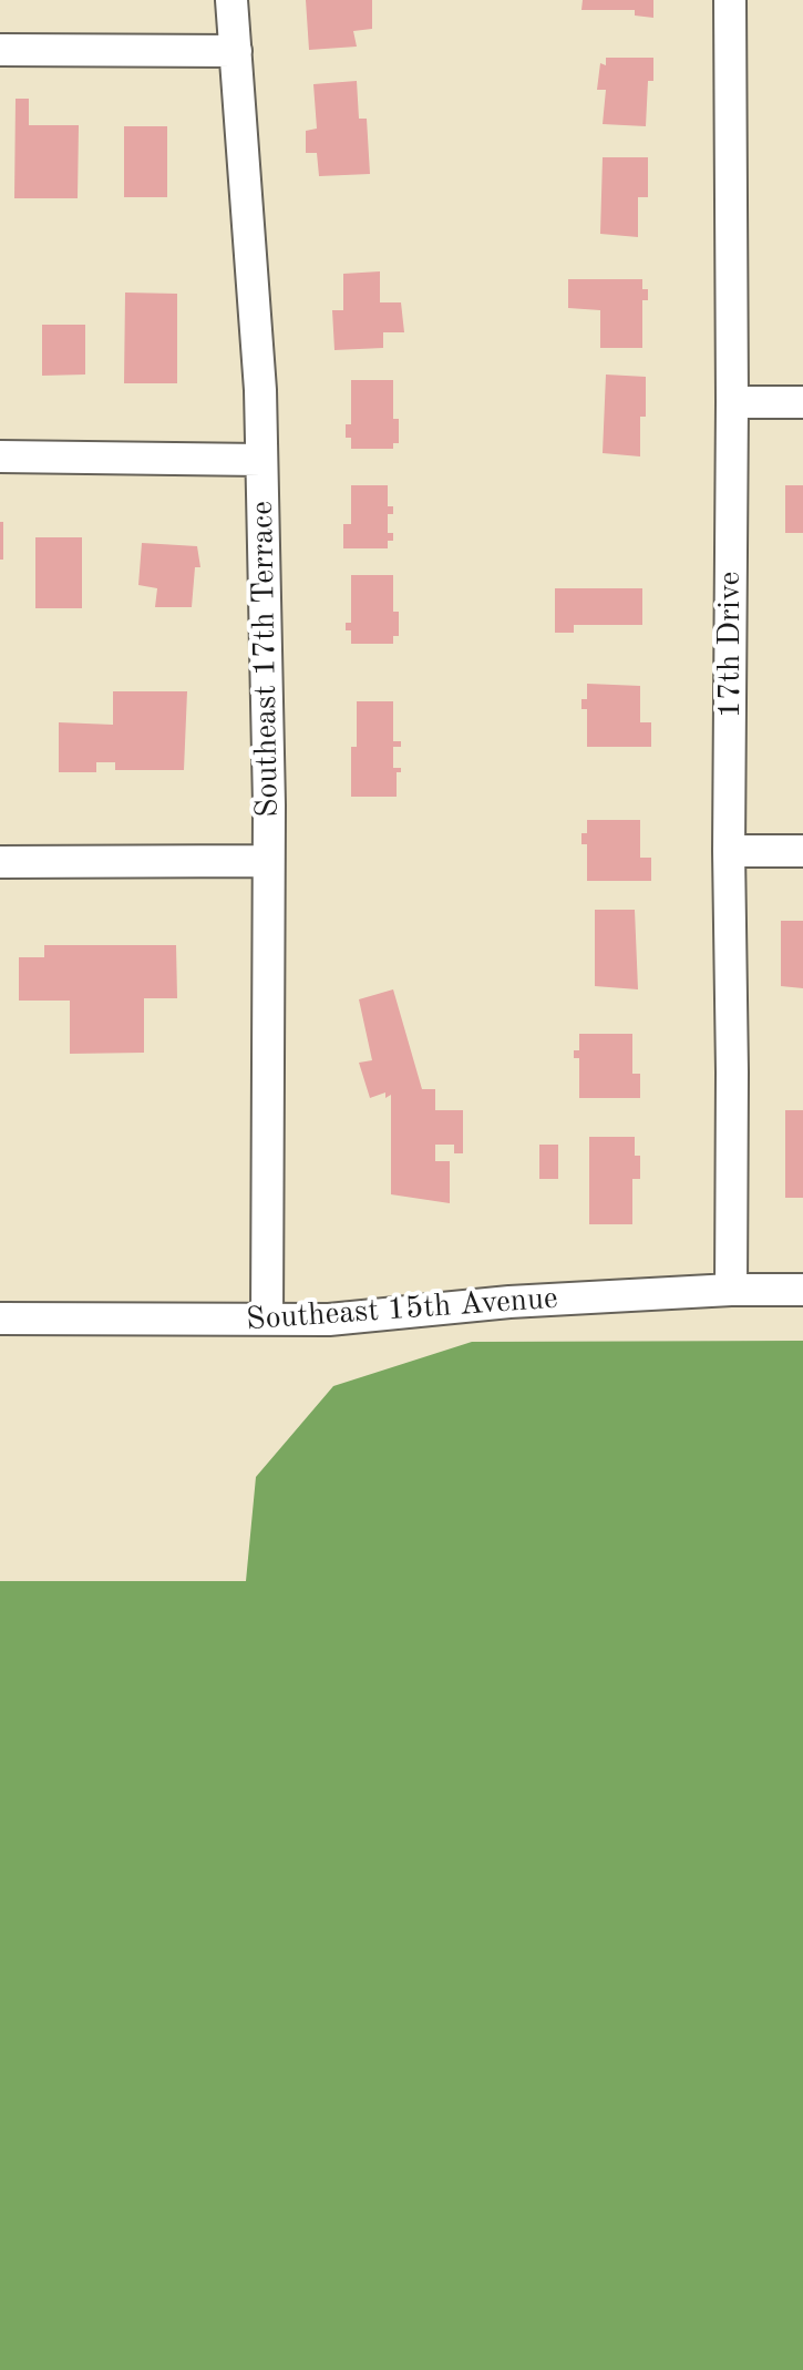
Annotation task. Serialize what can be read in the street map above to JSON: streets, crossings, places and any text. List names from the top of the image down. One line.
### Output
{"streets":{"street":["17th Drive","Southeast 17th Terrace","Southeast 15th Avenue"]},"crossings":[["17th Drive","Southeast 15th Avenue"],["Southeast 17th Terrace","Southeast 15th Avenue"]]}
